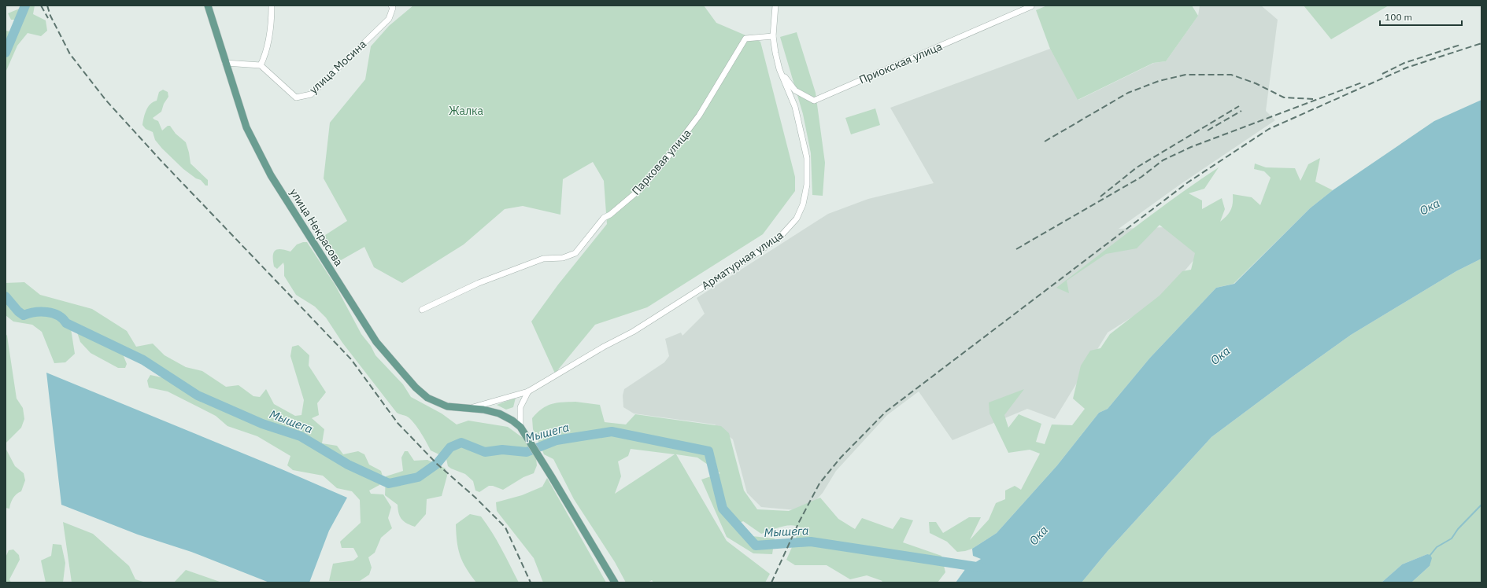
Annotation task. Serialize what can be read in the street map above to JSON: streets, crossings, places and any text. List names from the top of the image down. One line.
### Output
{"streets":{"main road":["улица Некрасова"],"street":["Приокская улица","улица Мосина","Парковая улица","Арматурная улица"]},"crossings":[["Приокская улица","Арматурная улица"],["Парковая улица","Арматурная улица"],["улица Некрасова","Арматурная улица"]],"water":["Ока","Мышега"],"parks":["Жалка"],"scale_bar":"100 m"}
